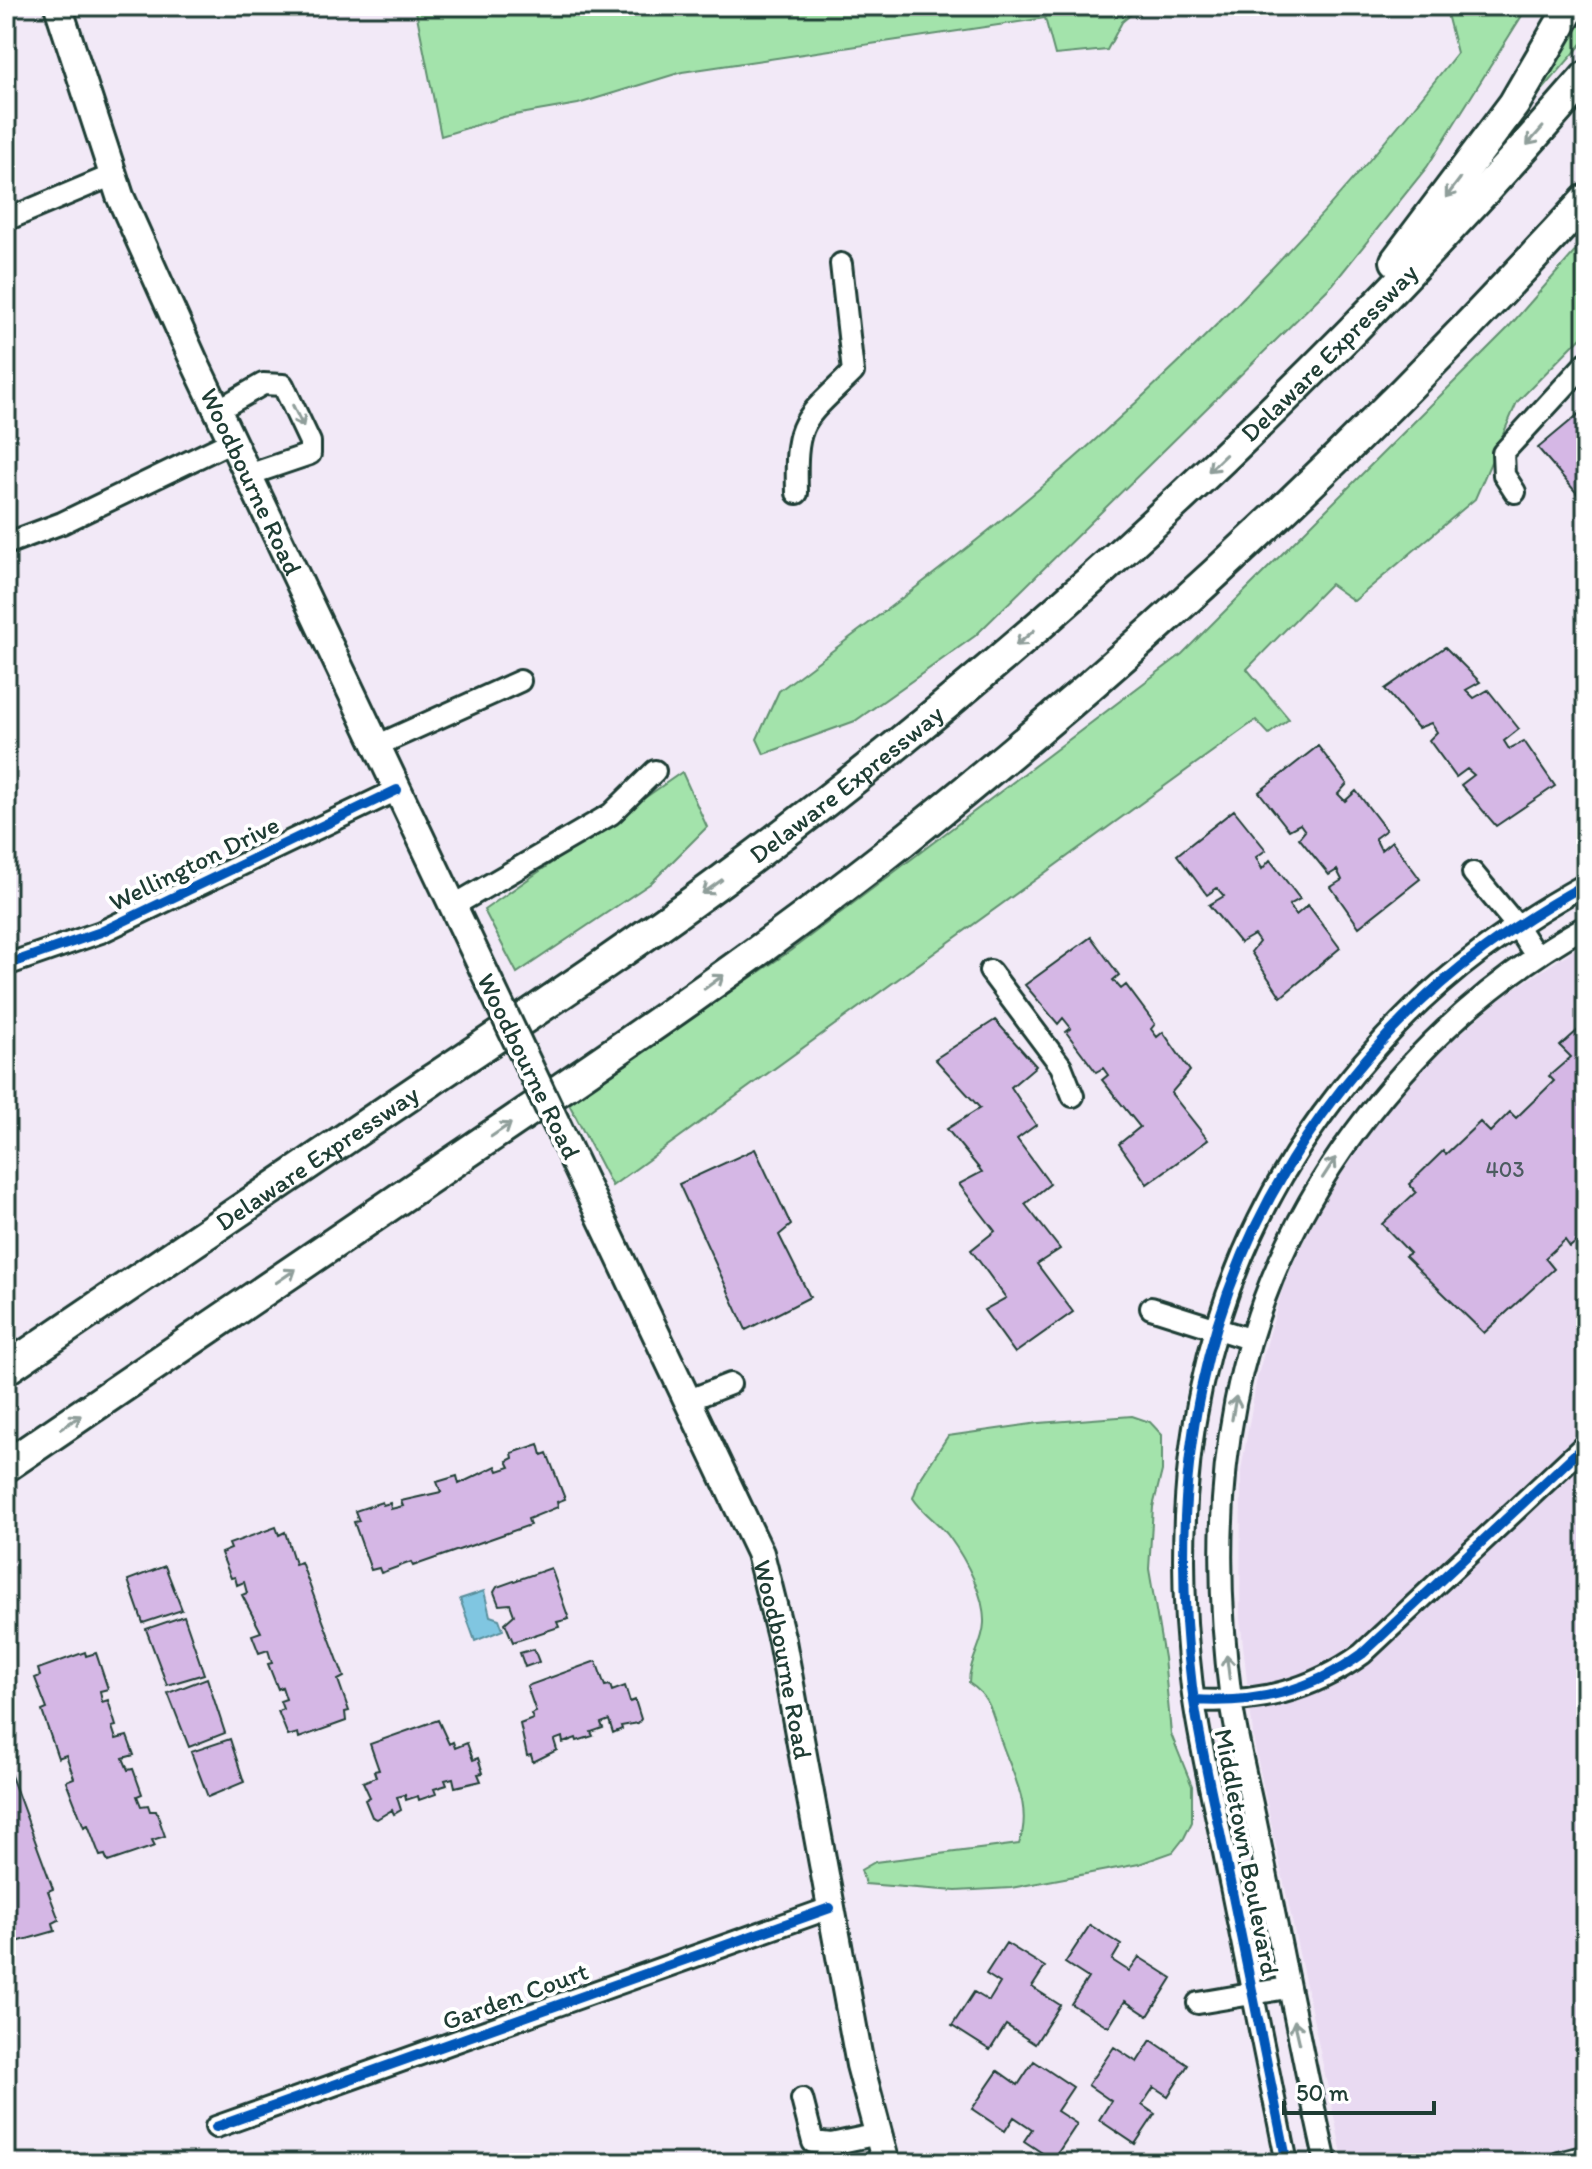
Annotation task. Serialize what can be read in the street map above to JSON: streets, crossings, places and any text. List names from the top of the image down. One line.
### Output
{"streets":{"highway":["Delaware Expressway"],"main road":["Woodbourne Road"],"street":["Wellington Drive","Middletown Boulevard","Garden Court"]},"crossings":[["Woodbourne Road","Wellington Drive"],["Woodbourne Road","Garden Court"]],"house_numbers":["403"],"scale_bar":"50 m"}
